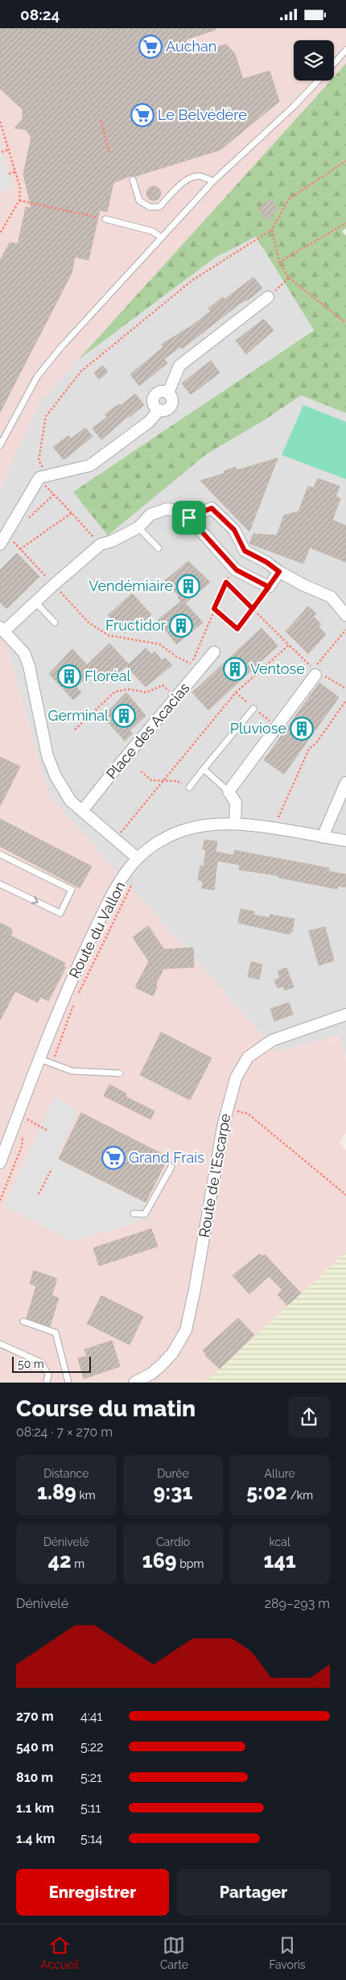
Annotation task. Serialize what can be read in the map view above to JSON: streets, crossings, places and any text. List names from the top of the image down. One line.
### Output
{"streets":{"street":["Place des Acacias","Route du Vallon","Route de l'Escarpe"]},"places":{"supermarket":["Auchan","Le Belvédère","Grand Frais"],"building":["Vendémiaire","Fructidor","Ventose","Floréal","Germinal","Pluviose"]},"scale_bar":"50 m","page":{"status":"08:24","scale":"50 m","heading":["Course du matin","08:24 · 7 × 270 m"],"stats":[["Distance","1.89 km"],["Durée","9:31"],["Allure","5:02 /km"],["Dénivelé","42 m"],["Cardio","169 bpm"],["kcal","141"]],"chart":["Dénivelé","289–293 m"],"list":[{"name":"270 m","note":"4:41"},{"name":"540 m","note":"5:22"},{"name":"810 m","note":"5:21"},{"name":"1.1 km","note":"5:11"},{"name":"1.4 km","note":"5:14"}],"buttons":["Enregistrer","Partager"],"tabs":["Accueil","Carte","Favoris"]}}
